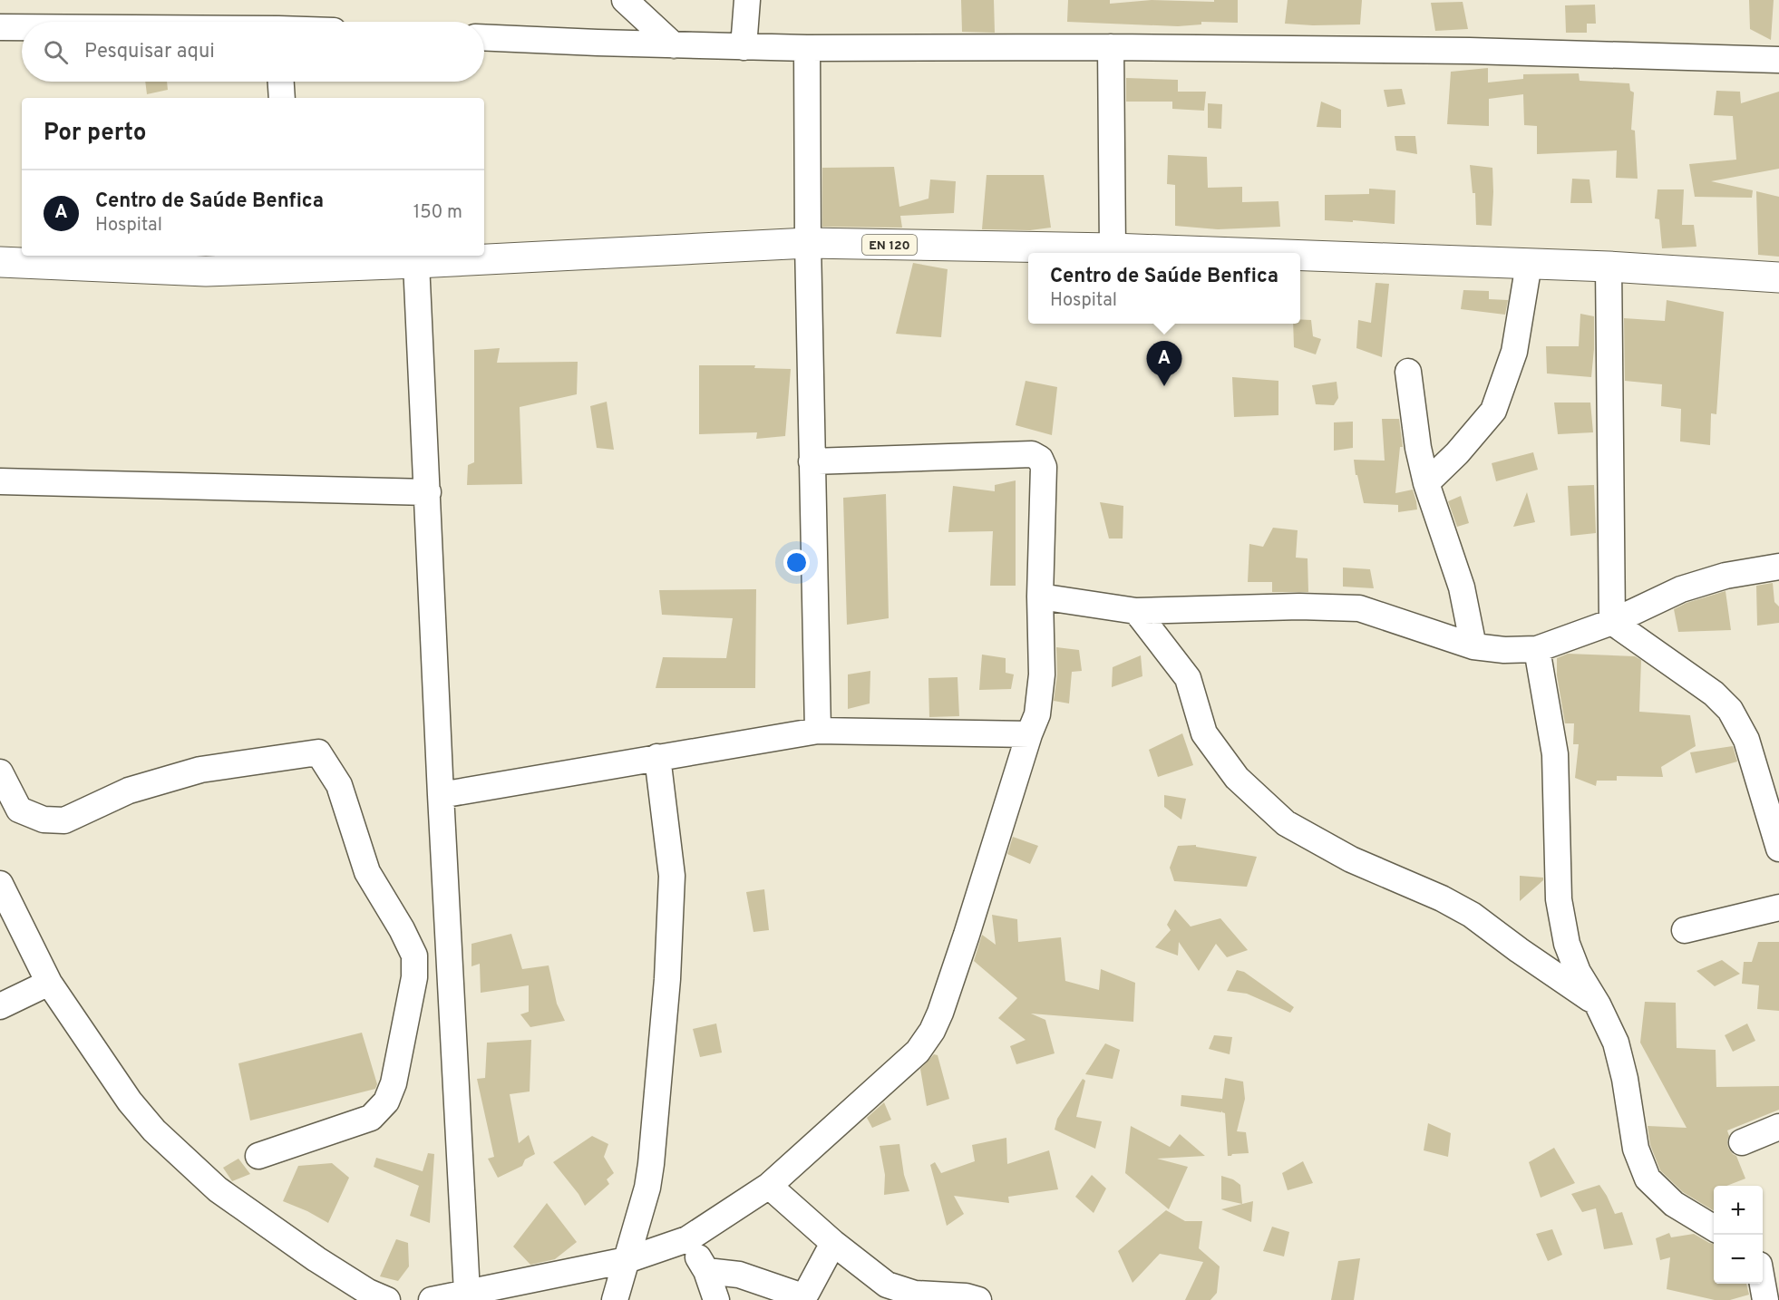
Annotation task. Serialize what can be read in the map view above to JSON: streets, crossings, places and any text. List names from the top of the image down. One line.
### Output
{"streets":{"main road":["EN 120"]},"page":{"search":"Pesquisar aqui","heading":"Por perto","list":[{"mark":"A","name":"Centro de Saúde Benfica","note":"Hospital","value":"150 m"}],"popup":["Centro de Saúde Benfica","Hospital"],"pins":"A","map_buttons":["+","−"]}}
